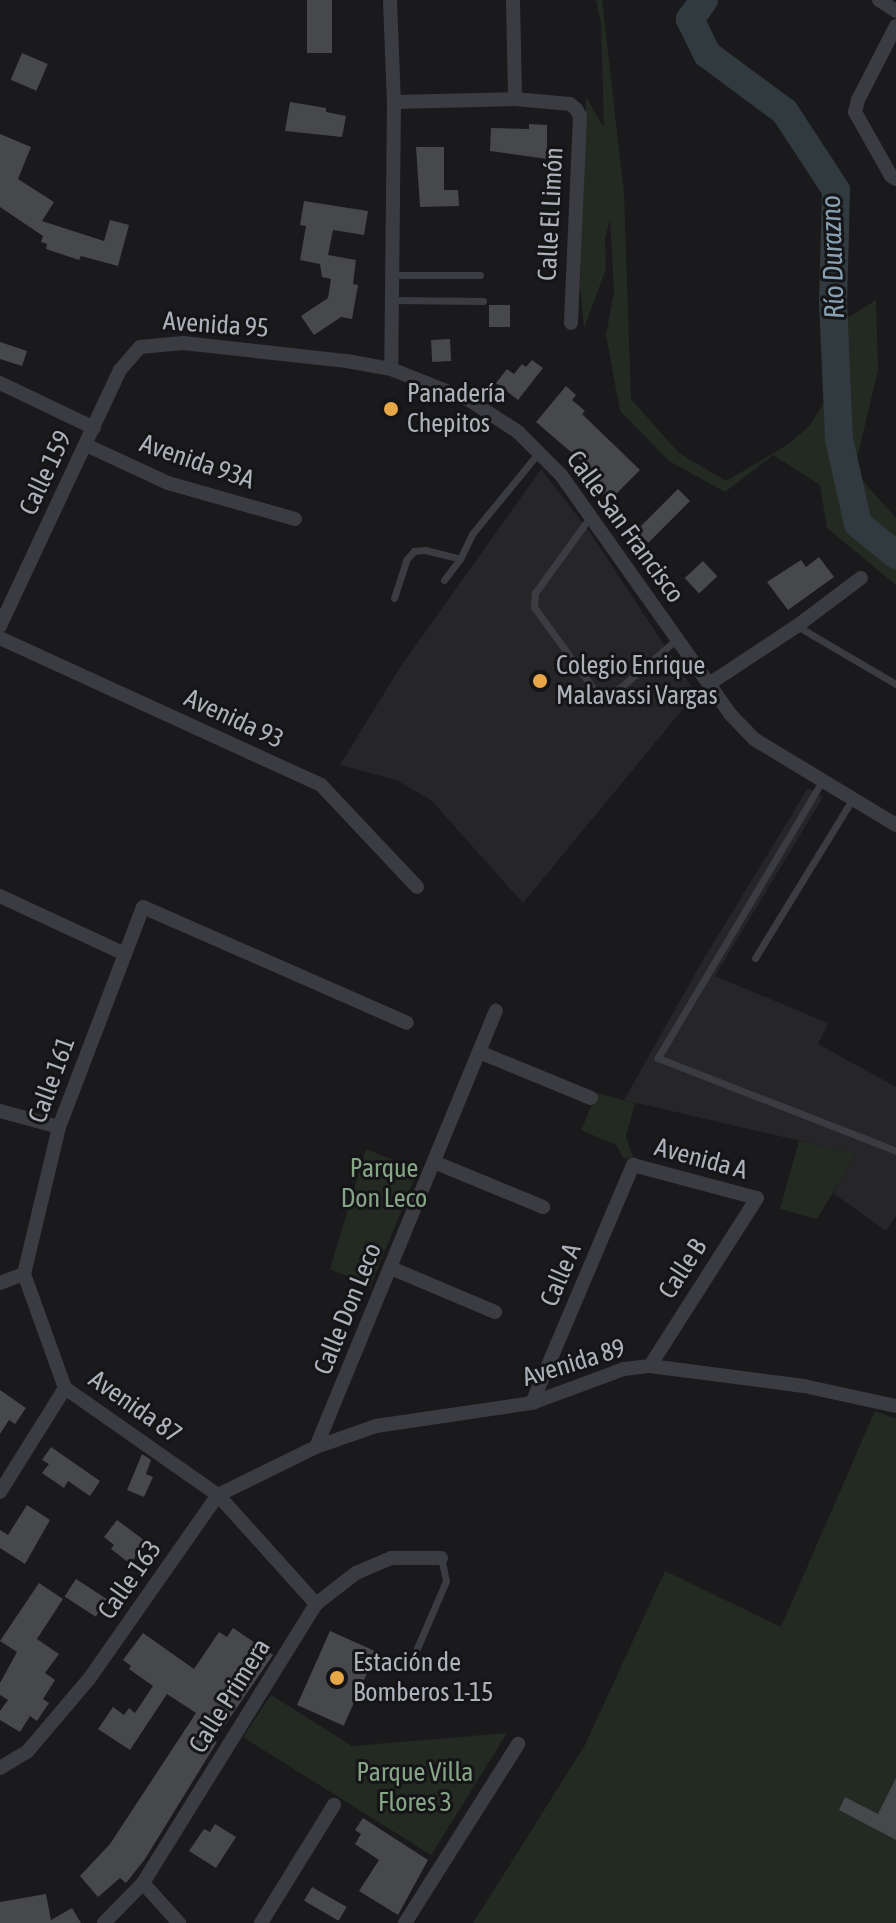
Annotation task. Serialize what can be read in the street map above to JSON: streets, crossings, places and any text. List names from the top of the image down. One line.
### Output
{"streets":{"street":["Calle El Limón","Avenida 95","Avenida 93A","Calle 159","Calle San Francisco","Avenida 93","Calle 161","Avenida A","Calle B","Calle A","Calle Don Leco","Avenida 89","Avenida 87","Calle 163","Calle Primera"]},"crossings":[["Avenida 95","Calle 159"],["Avenida 95","Calle San Francisco"],["Avenida 93A","Calle 159"],["Calle 161","Avenida 87"],["Avenida A","Calle B"],["Avenida A","Calle A"],["Calle B","Avenida 89"],["Calle A","Avenida 89"],["Calle Don Leco","Avenida 89"],["Calle Don Leco","Calle 163"],["Avenida 89","Calle 163"],["Avenida 87","Calle 163"],["Avenida 87","Calle Primera"]],"water":["Río Durazno"],"parks":["Parque Don Leco","Parque Villa Flores 3"],"places":["Panadería Chepitos","Colegio Enrique Malavassi Vargas","Estación de Bomberos 1-15"]}
